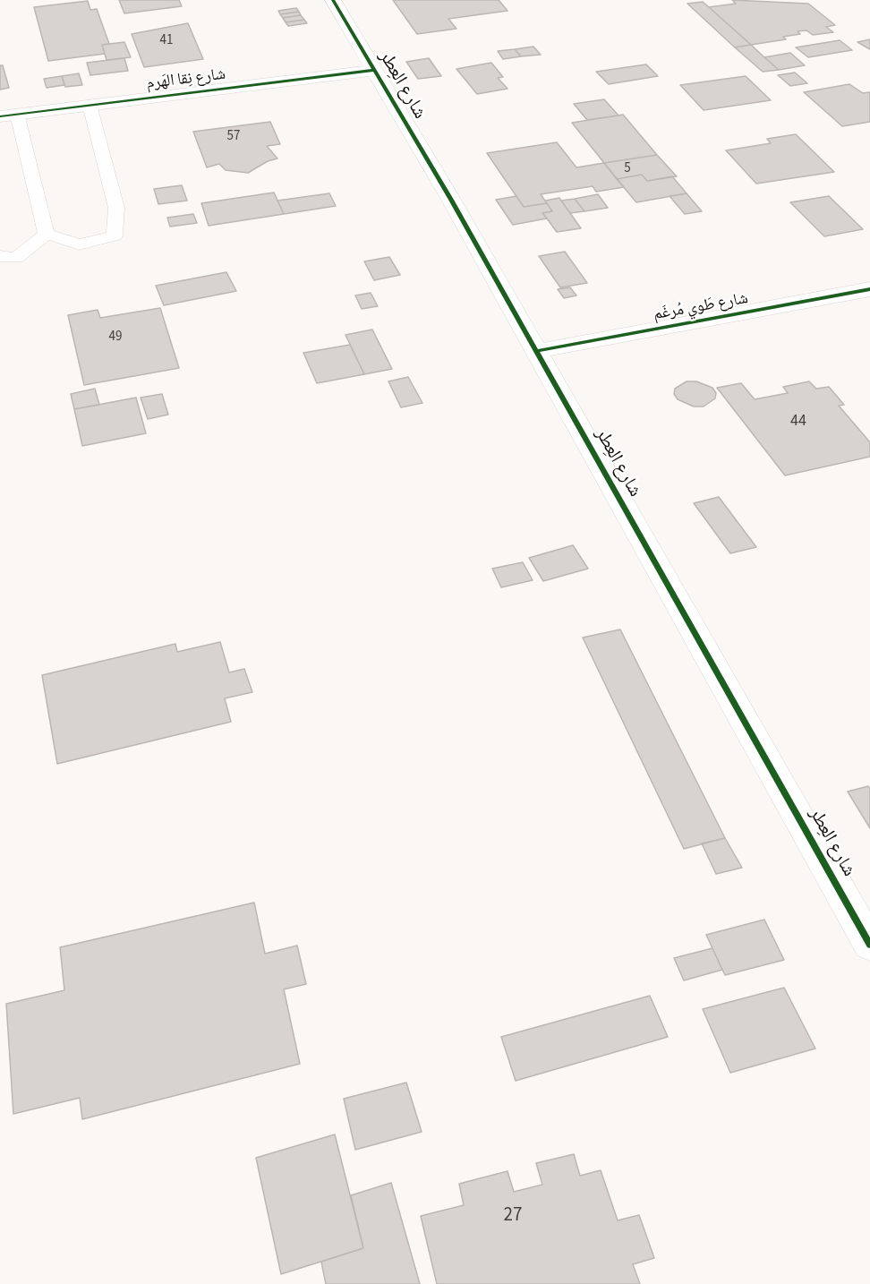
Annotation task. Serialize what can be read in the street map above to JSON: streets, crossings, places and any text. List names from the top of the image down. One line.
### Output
{"streets":{"street":["شارع نِقا الهَرم","شارع العِطر","شارع طَوي مُرغَم"]},"crossings":[["شارع نِقا الهَرم","شارع العِطر"],["شارع العِطر","شارع طَوي مُرغَم"]],"house_numbers":["41","57","5","49","44","27"]}
